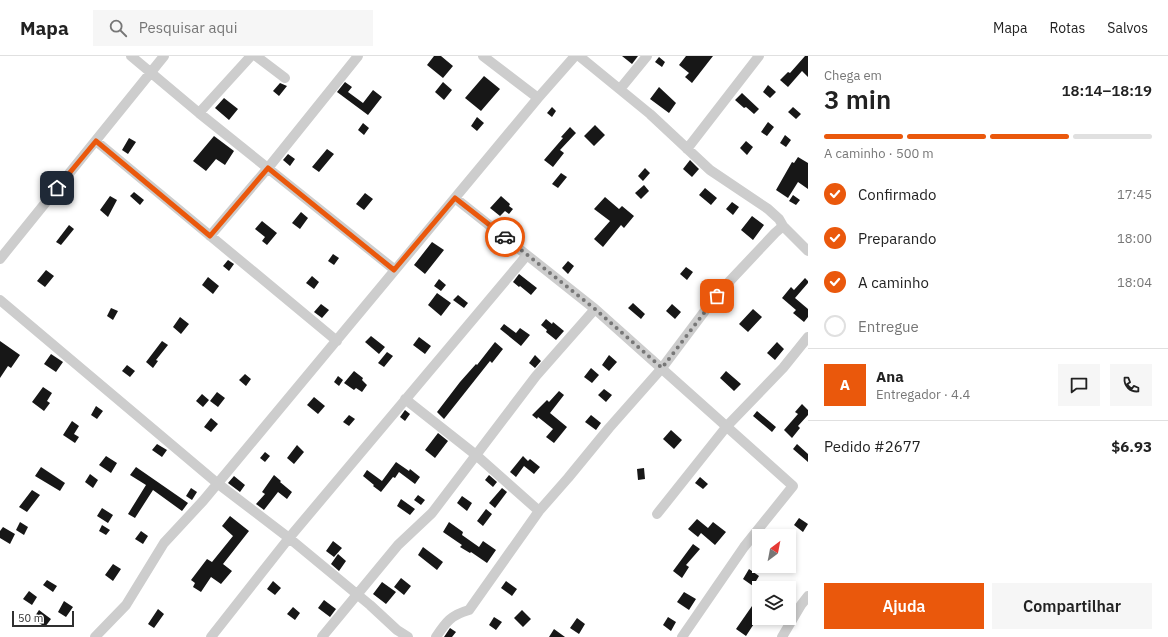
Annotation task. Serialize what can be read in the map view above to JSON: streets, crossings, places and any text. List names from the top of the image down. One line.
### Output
{"scale_bar":"50 m","north":"top right","page":{"header":"Mapa","search":"Pesquisar aqui","nav":["Mapa","Rotas","Salvos"],"heading":["3 min","Chega em","18:14–18:19"],"panel":["Ana","Entregador · 4.4","Pedido #2677","$6.93"],"bar":"A caminho · 500 m","list":[["Confirmado","17:45"],["Preparando","18:00"],["A caminho","18:04"],"Entregue"],"round":"A","buttons":["Ajuda","Compartilhar"],"scale":"50 m"}}
